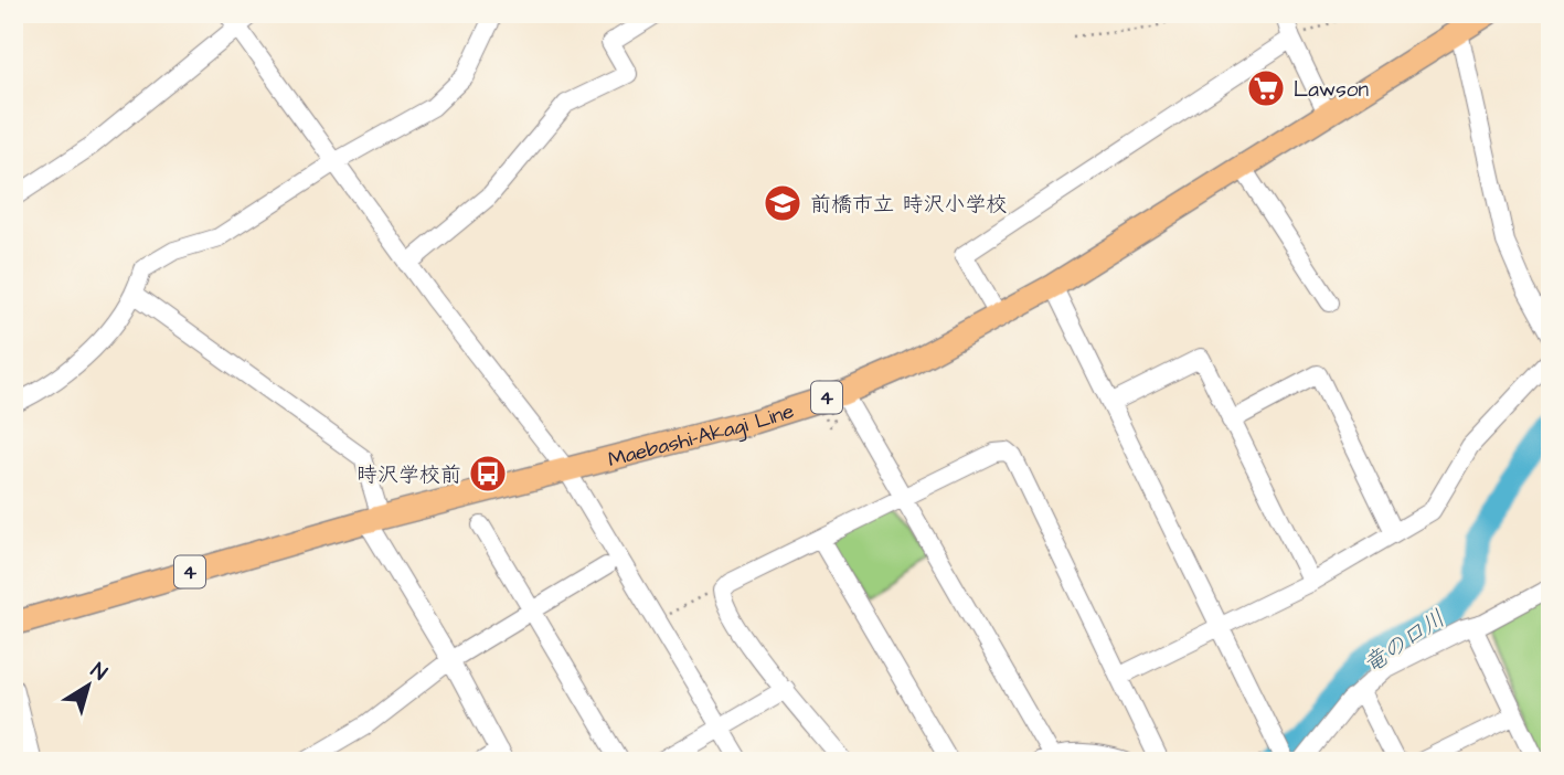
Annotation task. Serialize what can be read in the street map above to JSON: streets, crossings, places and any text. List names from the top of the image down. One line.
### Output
{"streets":{"main road":["4","Maebashi-Akagi Line"]},"water":["竜の口川"],"places":{"supermarket":["Lawson"],"school or university":["前橋市立 時沢小学校"],"bus stop":["時沢学校前"]},"north":"top right"}
